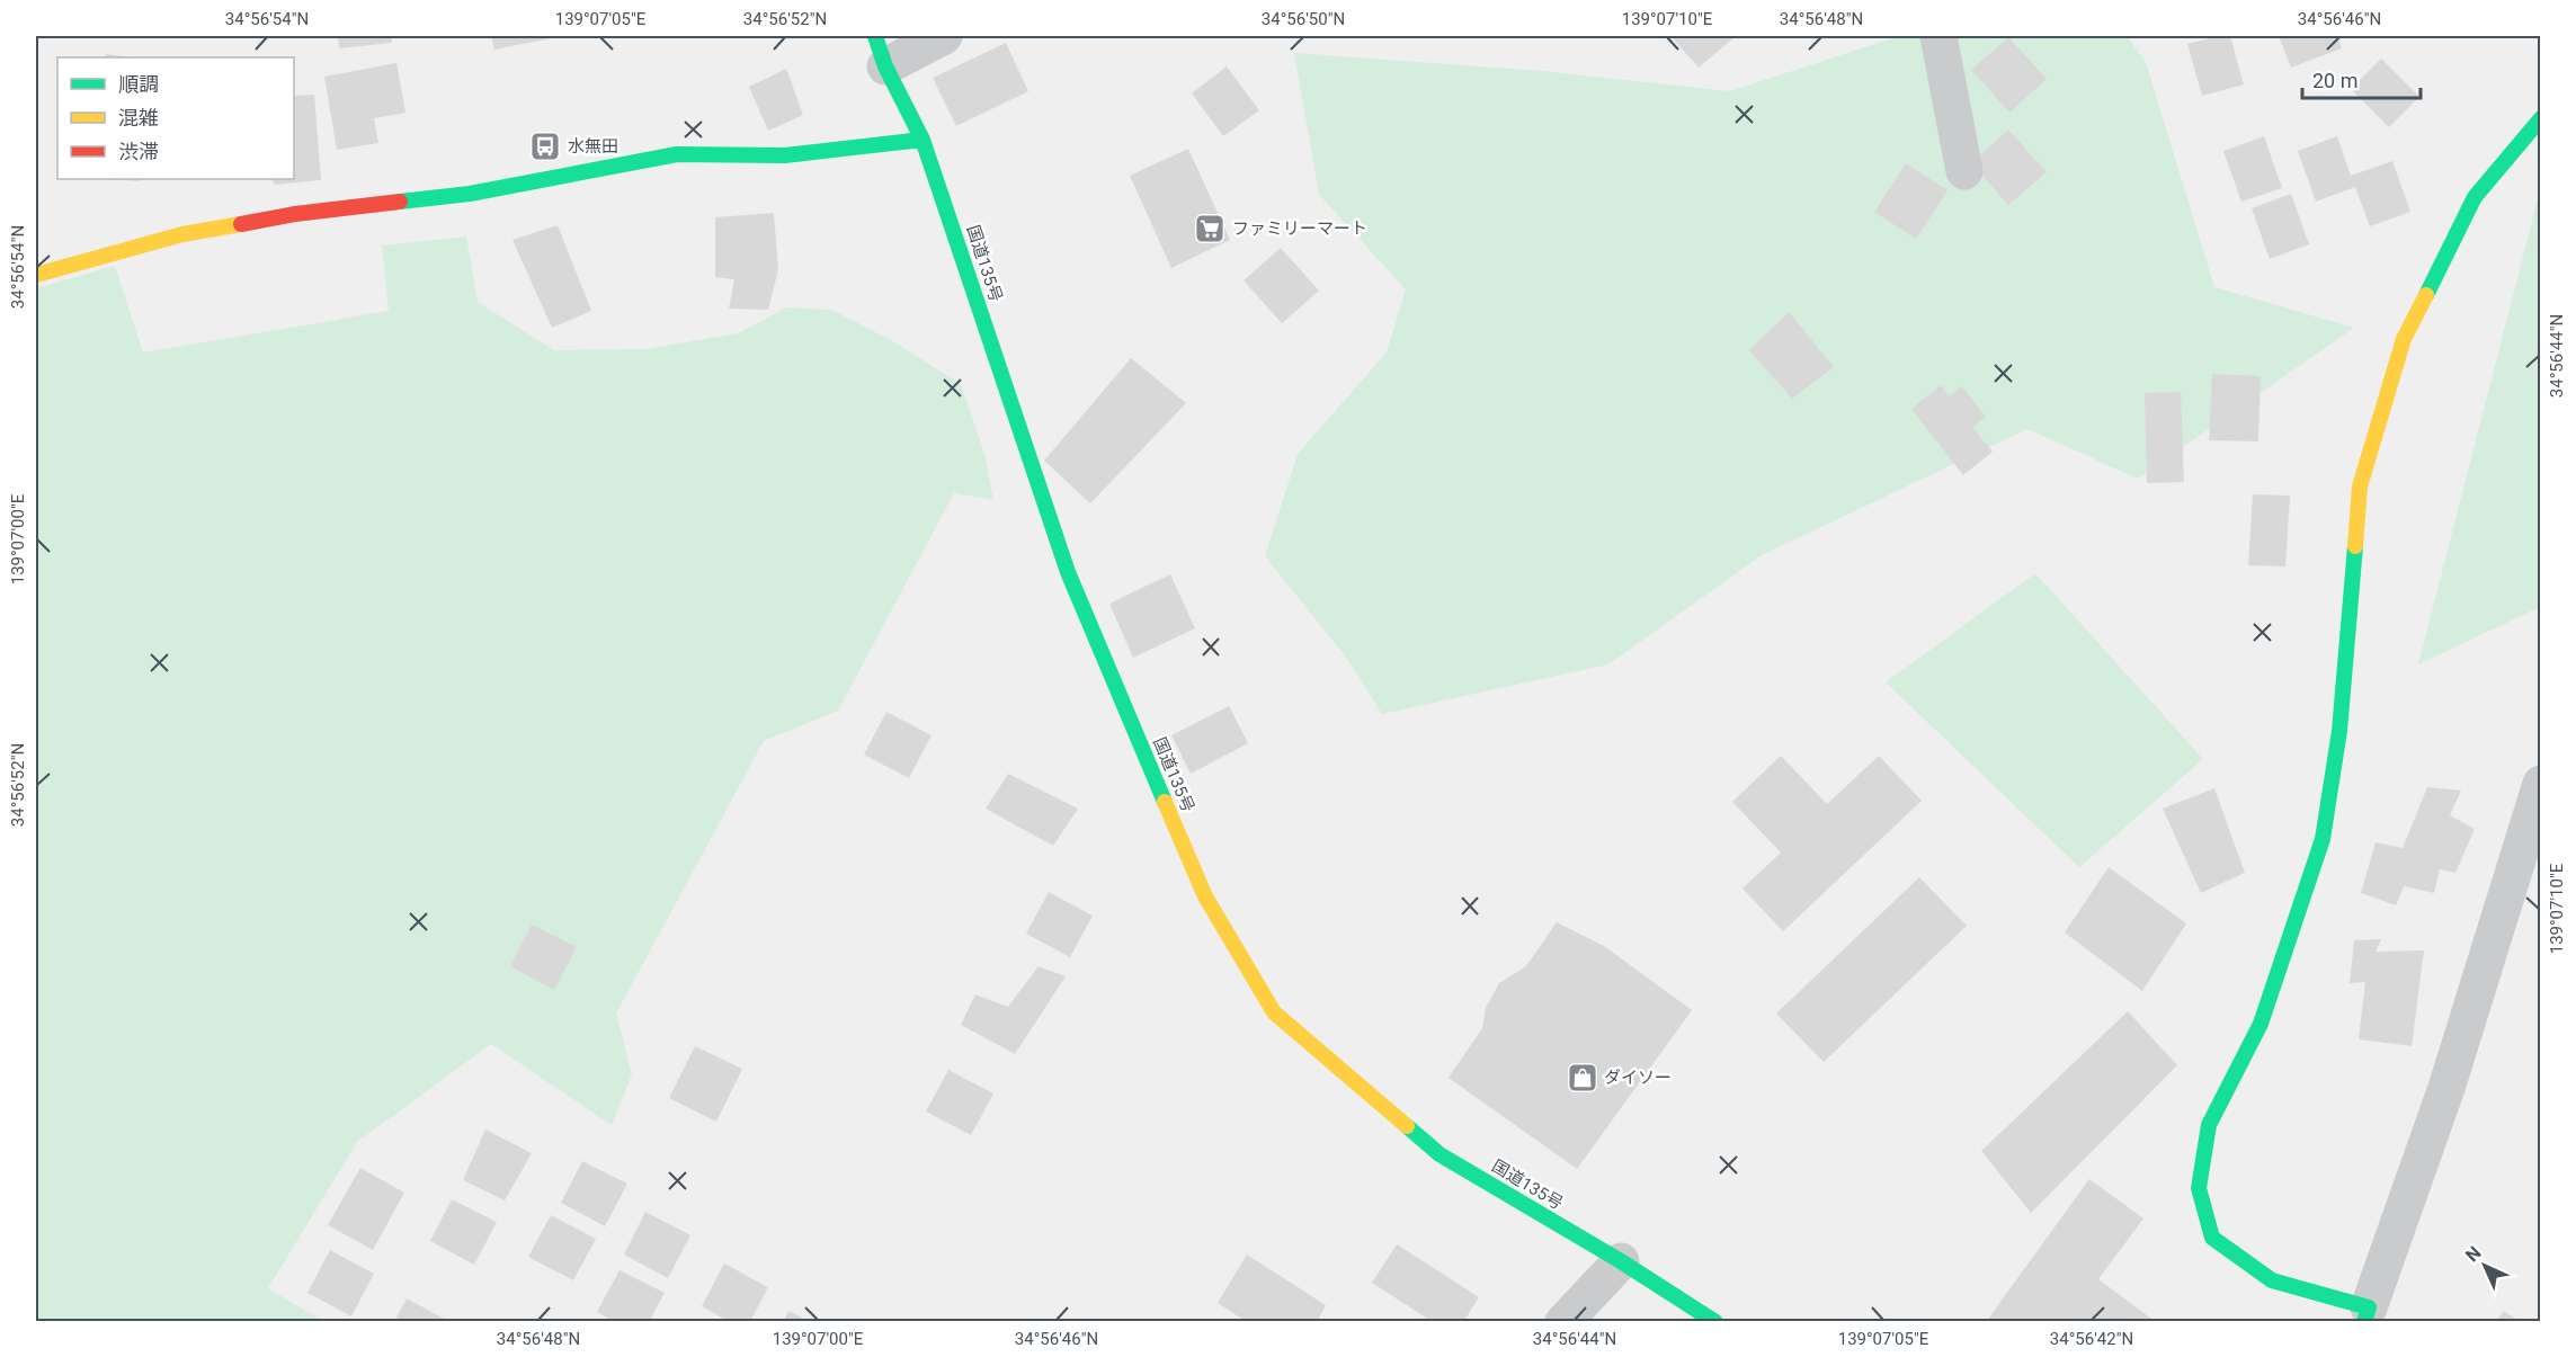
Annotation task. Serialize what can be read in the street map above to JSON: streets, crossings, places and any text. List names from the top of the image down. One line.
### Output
{"streets":{"main road":["国道135号"]},"places":{"bus stop":["水無田"],"supermarket":["ファミリーマート"],"shop":["ダイソー"]},"legend":["順調","混雑","渋滞"],"scale_bar":"20 m","north":"top left","coordinates":["34°56'54\"N","139°07'05\"E","34°56'52\"N","34°56'50\"N","139°07'10\"E","34°56'48\"N","34°56'46\"N","34°56'44\"N","139°07'00\"E","34°56'42\"N"]}
